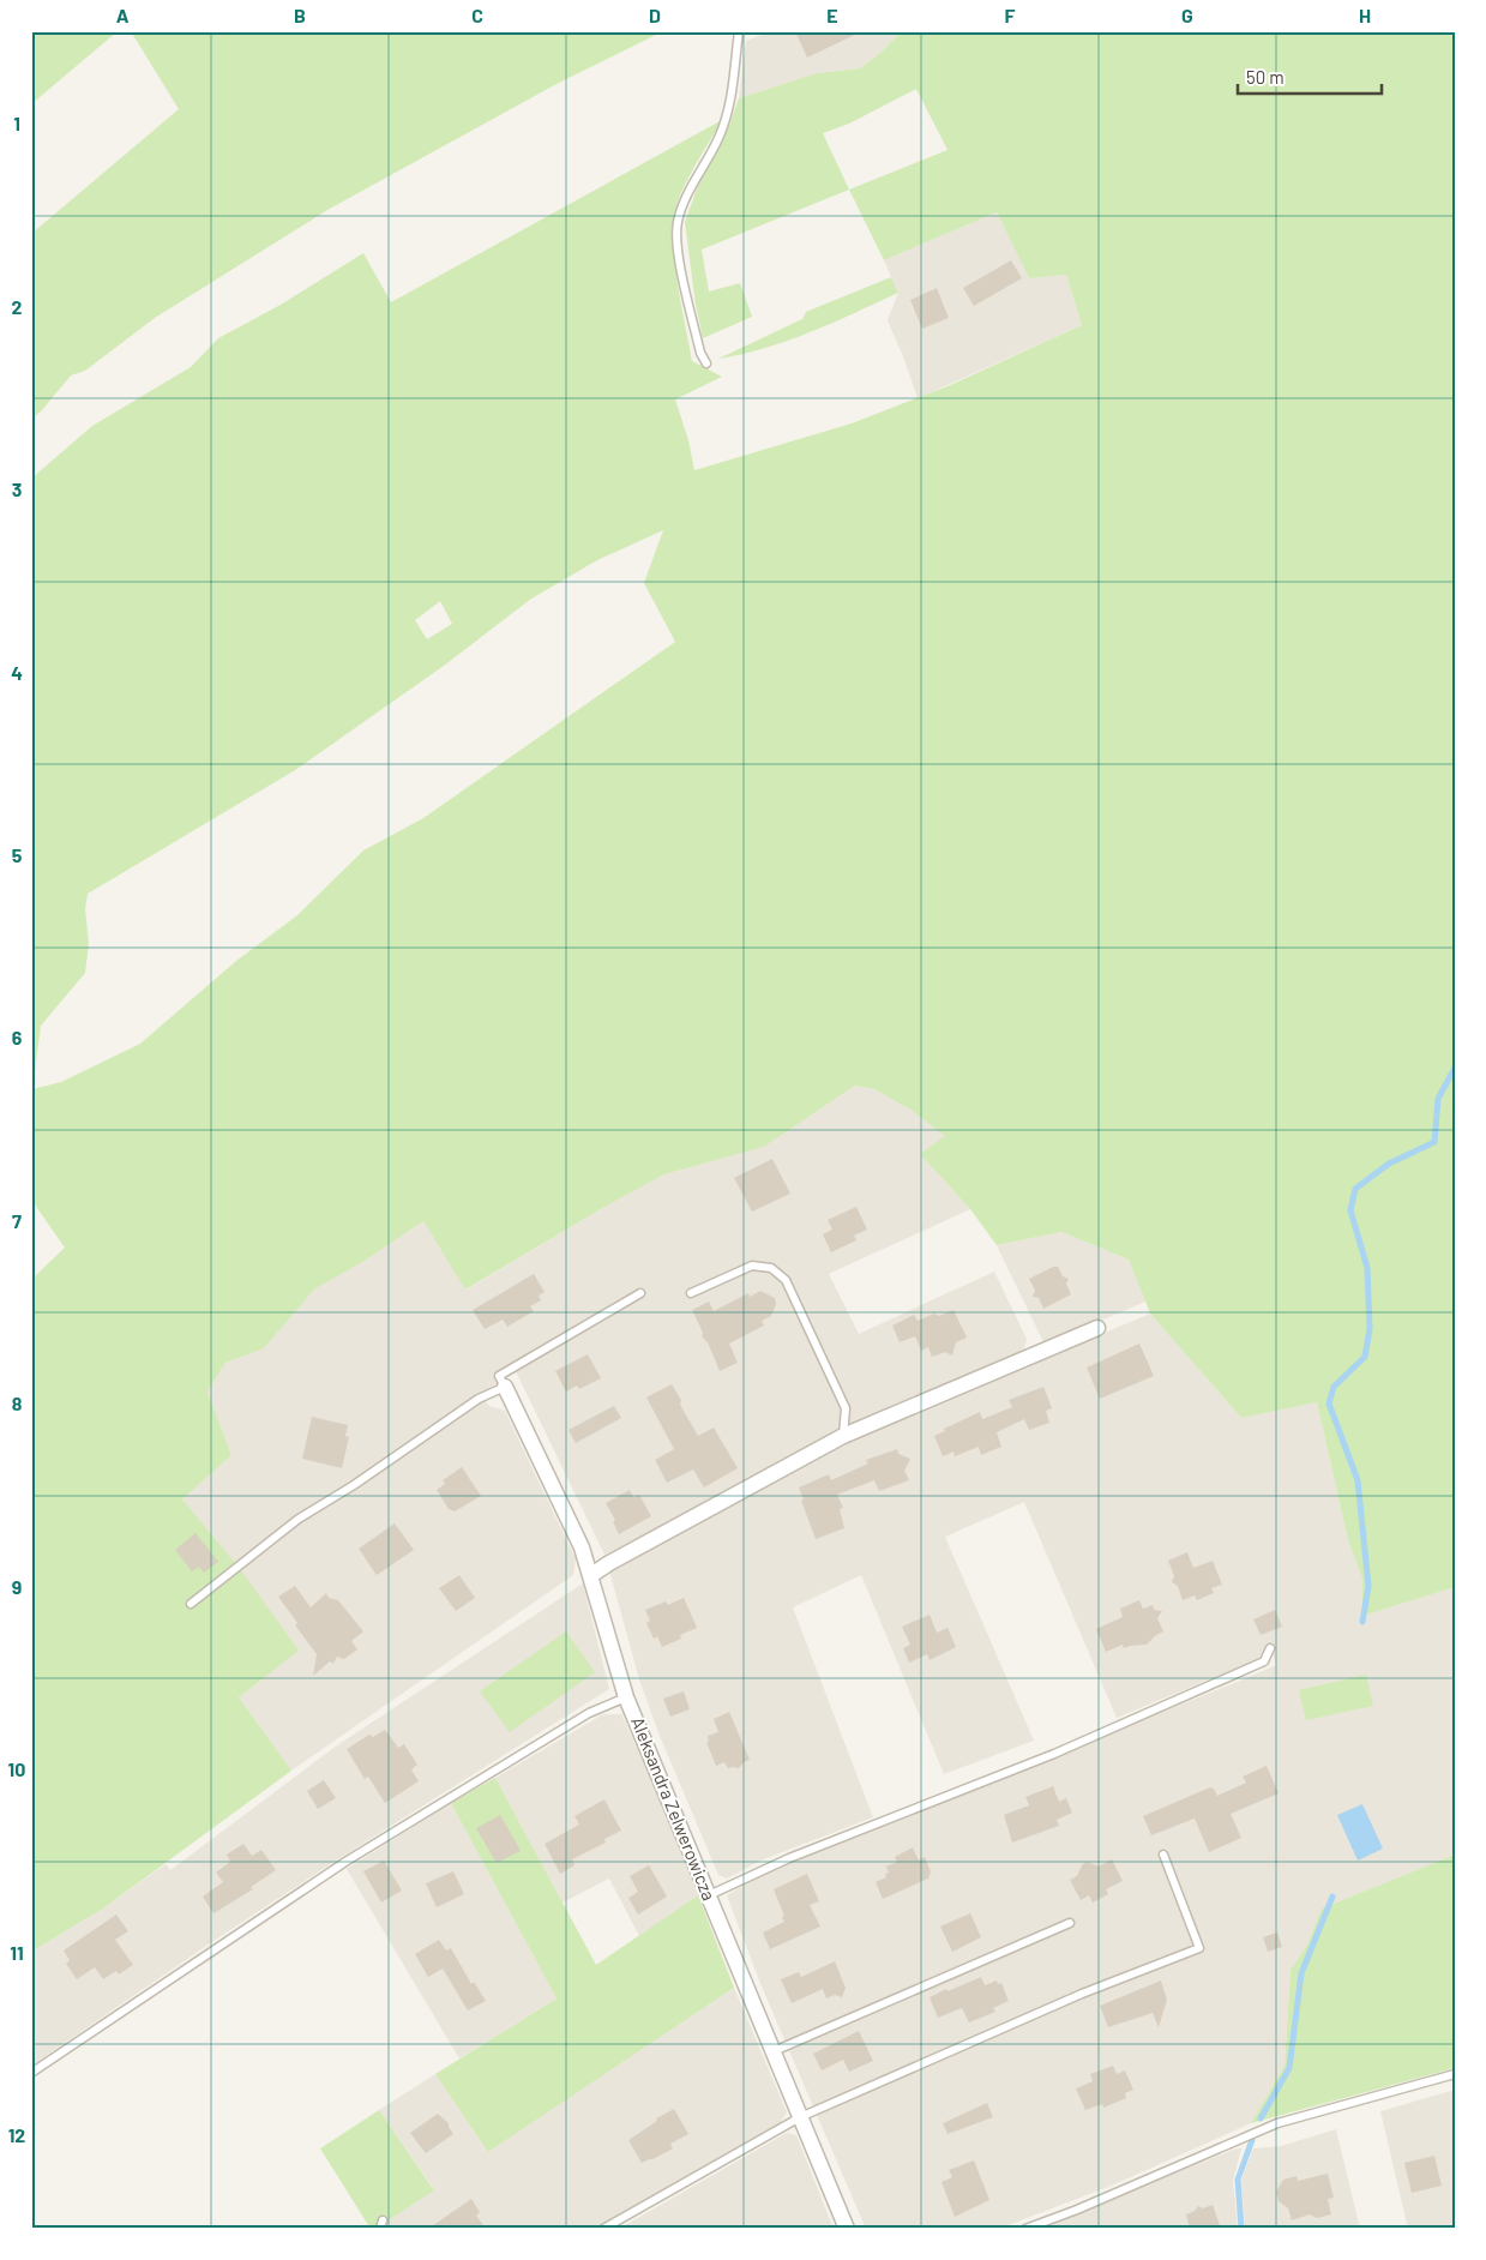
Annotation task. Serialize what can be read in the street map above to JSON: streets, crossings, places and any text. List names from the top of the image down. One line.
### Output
{"streets":{"street":["Aleksandra Zelwerowicza"]},"scale_bar":"50 m","grid":{"columns":["A","B","C","D","E","F","G","H"],"rows":["1","2","3","4","5","6","7","8","9","10","11","12"]}}
